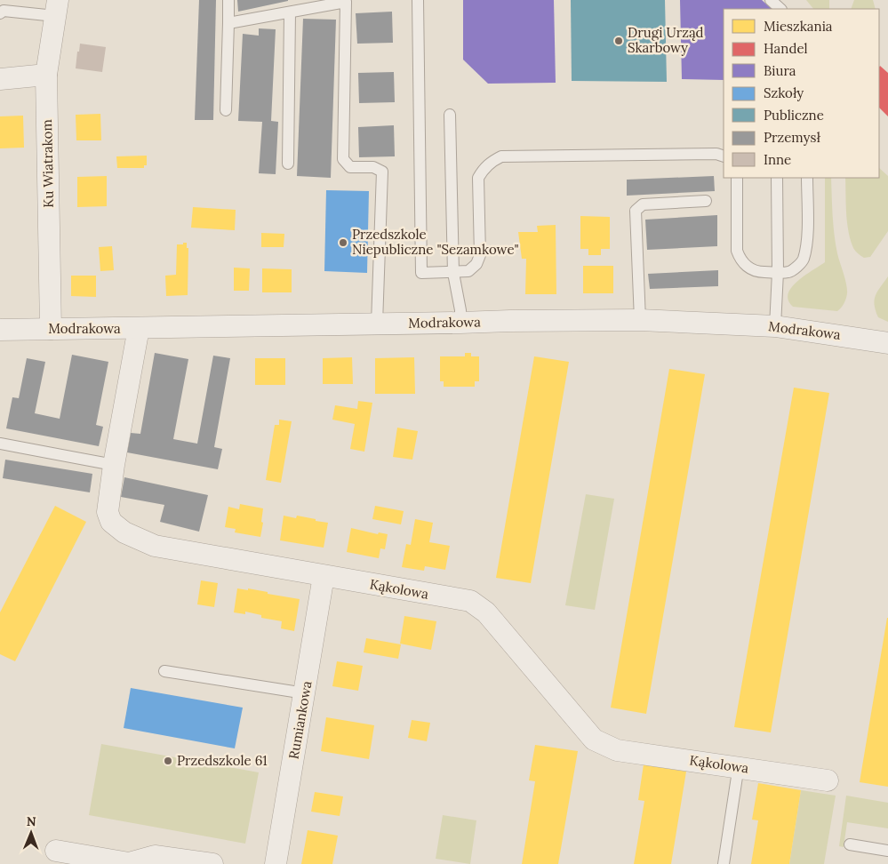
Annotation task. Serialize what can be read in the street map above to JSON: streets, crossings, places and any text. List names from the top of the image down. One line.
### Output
{"streets":{"street":["Ku Wiatrakom","Modrakowa","Kąkolowa","Rumiankowa"]},"crossings":[["Ku Wiatrakom","Modrakowa"],["Modrakowa","Kąkolowa"],["Kąkolowa","Rumiankowa"]],"places":["Drugi Urząd Skarbowy","Przedszkole Niepubliczne \"Sezamkowe\"","Przedszkole 61"],"legend":["Mieszkania","Handel","Biura","Szkoły","Publiczne","Przemysł","Inne"],"north":"top"}
